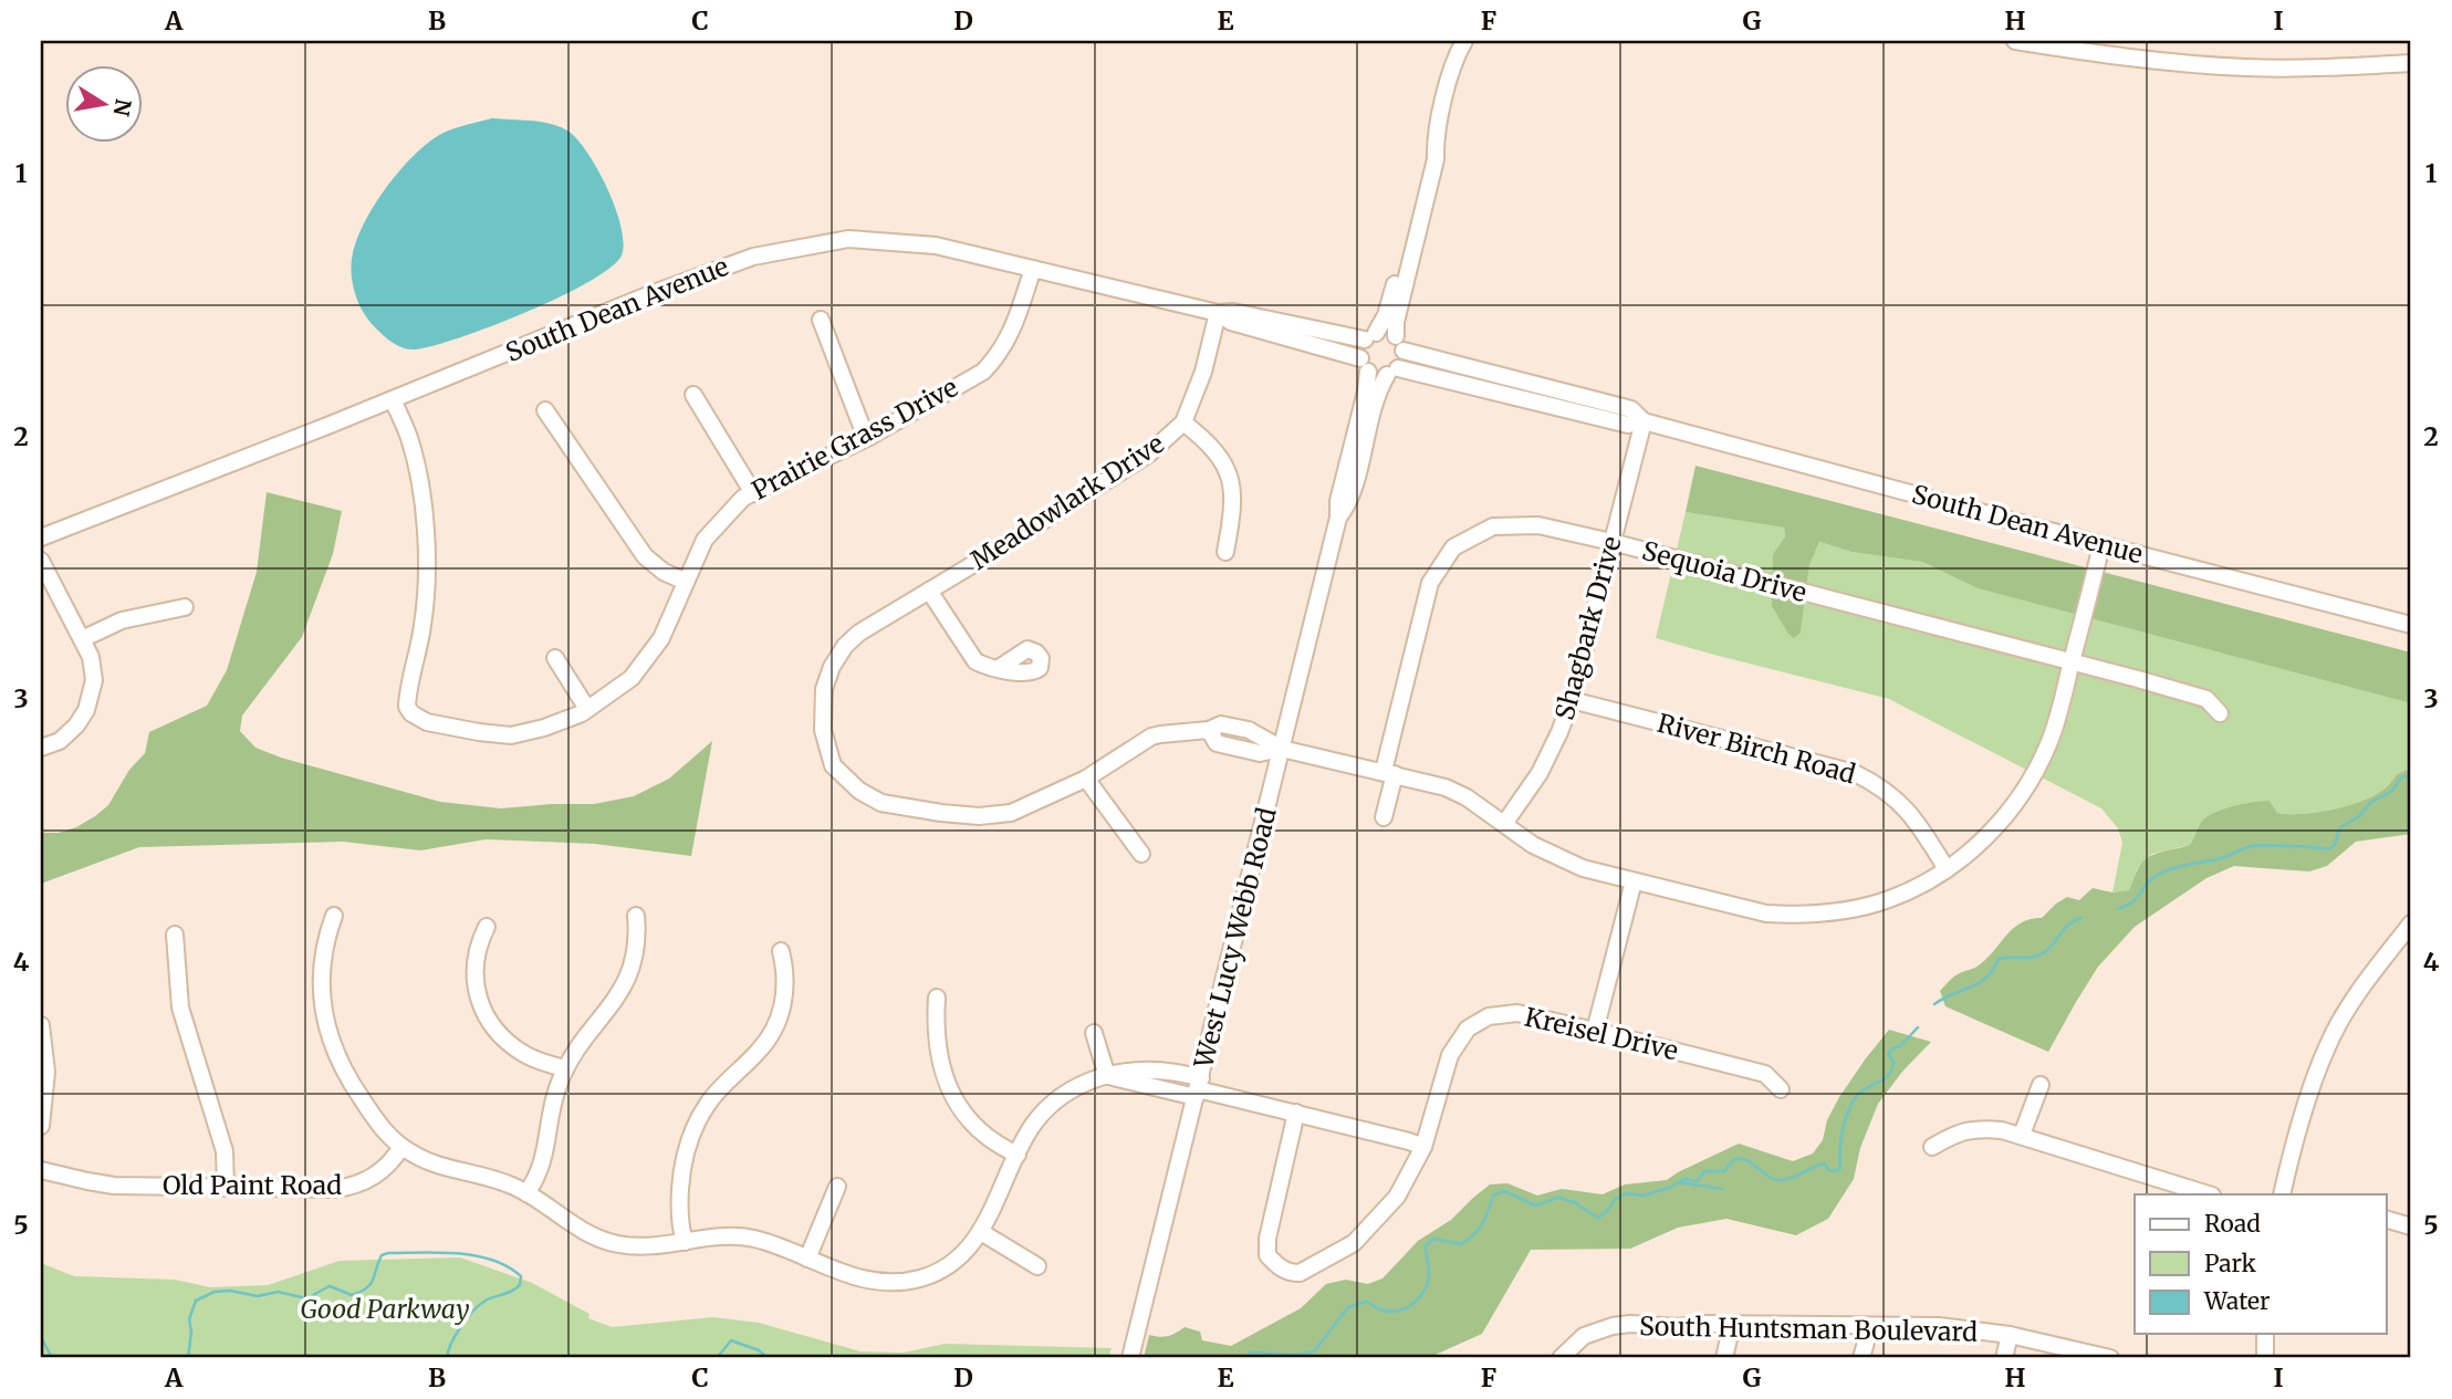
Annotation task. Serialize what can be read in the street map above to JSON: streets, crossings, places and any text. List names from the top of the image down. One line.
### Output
{"streets":{"street":["South Dean Avenue","Prairie Grass Drive","Meadowlark Drive","Sequoia Drive","Shagbark Drive","River Birch Road","West Lucy Webb Road","Kreisel Drive","Old Paint Road","South Huntsman Boulevard"]},"crossings":[["South Dean Avenue","Prairie Grass Drive"],["South Dean Avenue","Meadowlark Drive"],["South Dean Avenue","Shagbark Drive"],["South Dean Avenue","West Lucy Webb Road"],["Meadowlark Drive","West Lucy Webb Road"],["Sequoia Drive","Shagbark Drive"],["Shagbark Drive","River Birch Road"]],"parks":["Good Parkway"],"legend":["Road","Park","Water"],"north":"right","grid":{"columns":["A","B","C","D","E","F","G","H","I"],"rows":["1","2","3","4","5"]}}
